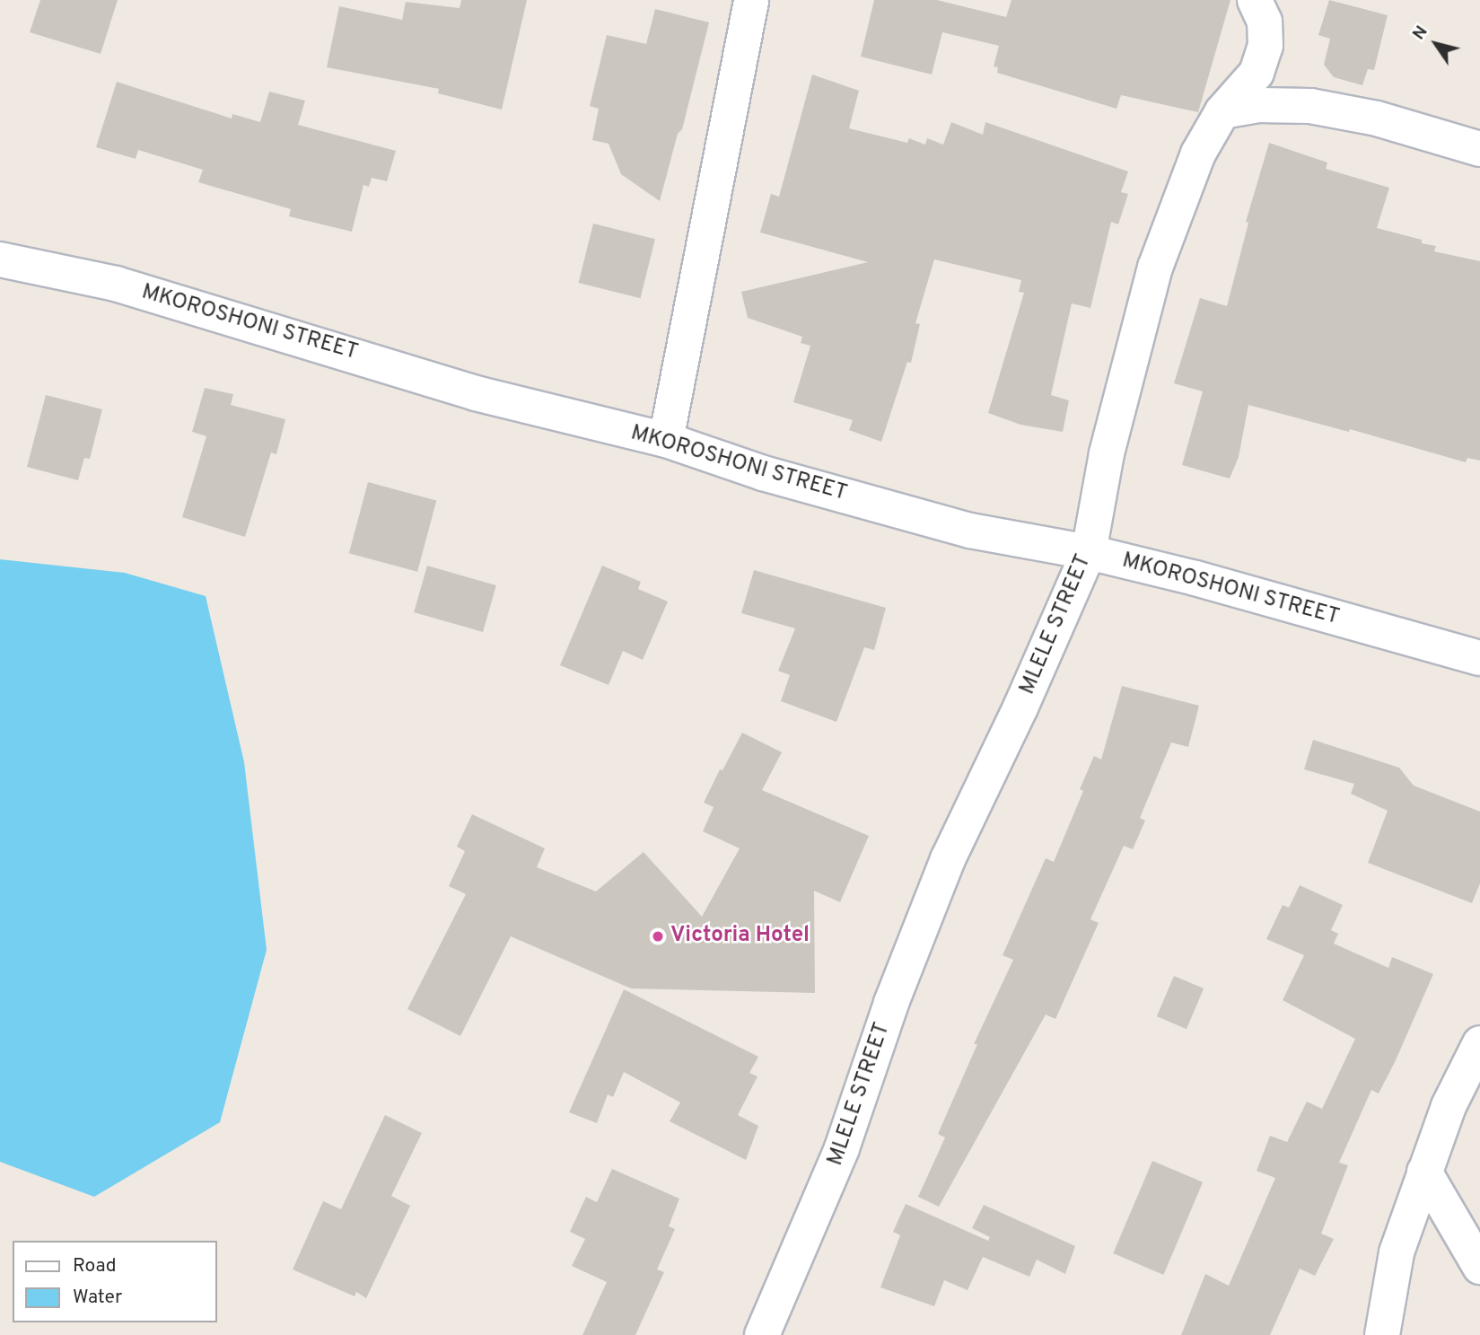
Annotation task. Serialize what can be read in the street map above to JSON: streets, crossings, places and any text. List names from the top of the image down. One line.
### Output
{"streets":{"street":["MKOROSHONI STREET","MLELE STREET"]},"crossings":[["MKOROSHONI STREET","MLELE STREET"]],"places":["Victoria Hotel"],"legend":["Road","Water"],"north":"top left"}
